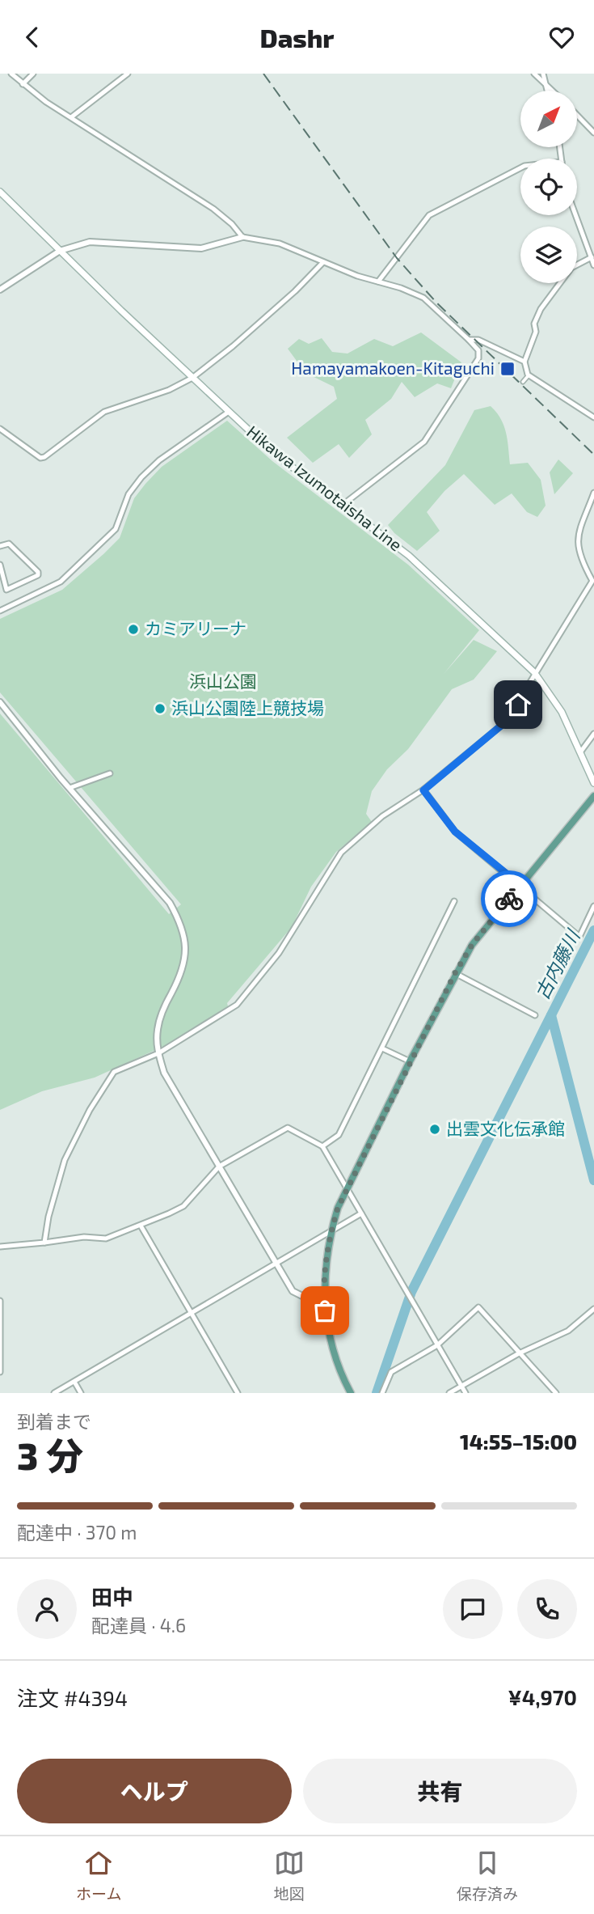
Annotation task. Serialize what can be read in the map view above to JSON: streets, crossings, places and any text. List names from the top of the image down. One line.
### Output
{"streets":{"main road":["Hikawa Izumotaisha Line"]},"water":["古内藤川"],"parks":["浜山公園"],"places":{"transit":["Hamayamakoen-Kitaguchi"],"other":["カミアリーナ","浜山公園陸上競技場","出雲文化伝承館"]},"north":"top right","page":{"header":"Dashr","heading":["3 分","到着まで","14:55–15:00"],"panel":["田中","配達員 · 4.6","注文 #4394","¥4,970"],"bar":"配達中 · 370 m","buttons":["ヘルプ","共有"],"tabs":["ホーム","地図","保存済み"]}}
